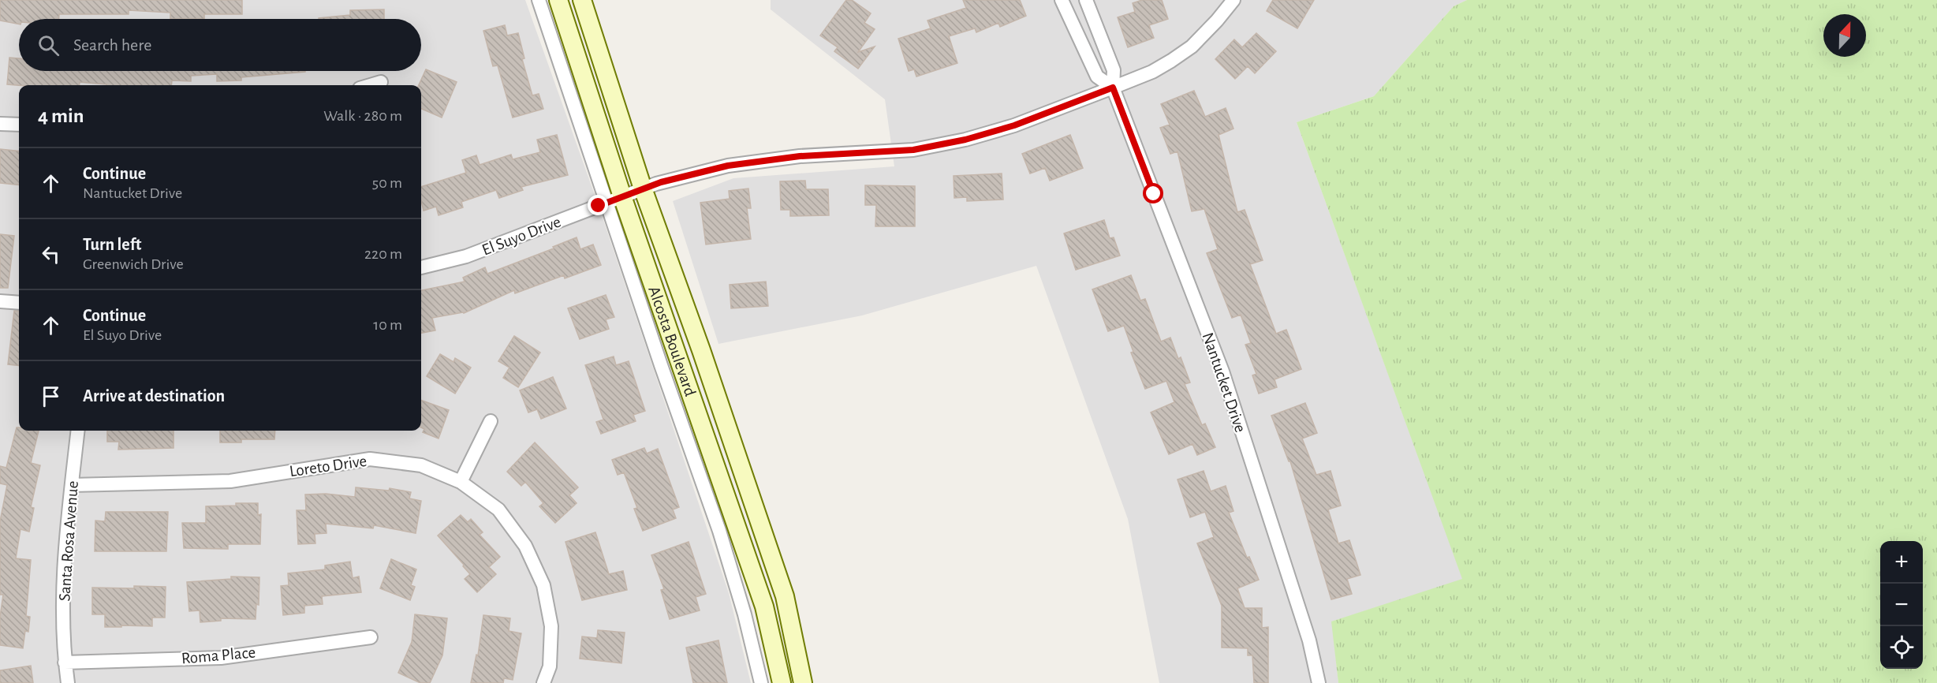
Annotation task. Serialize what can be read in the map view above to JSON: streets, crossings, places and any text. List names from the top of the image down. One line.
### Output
{"streets":{"main road":["Alcosta Boulevard"],"street":["El Suyo Drive","Nantucket Drive","Loreto Drive","Santa Rosa Avenue","Roma Place"]},"crossings":[["El Suyo Drive","Alcosta Boulevard"],["El Suyo Drive","Nantucket Drive"],["Loreto Drive","Santa Rosa Avenue"],["Santa Rosa Avenue","Roma Place"]],"north":"top","page":{"search":"Search here","heading":["4 min","Walk · 280 m"],"list":[["Continue","Nantucket Drive","50 m"],["Turn left","Greenwich Drive","220 m"],["Continue","El Suyo Drive","10 m"],"Arrive at destination"],"map_buttons":["+","−"]}}
